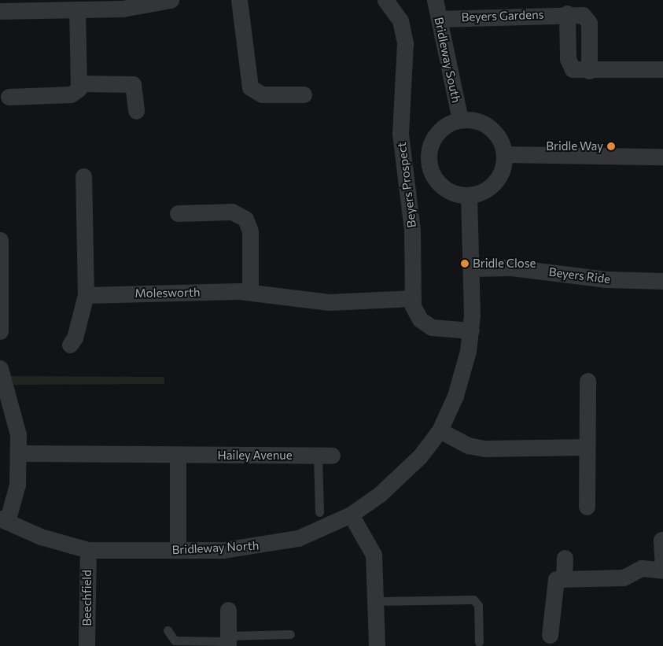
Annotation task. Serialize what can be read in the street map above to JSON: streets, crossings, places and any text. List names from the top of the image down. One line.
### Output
{"streets":{"street":["Beyers Gardens","Bridleway South","Beyers Prospect","Beyers Ride","Molesworth","Hailey Avenue","Bridleway North","Beechfield"]},"crossings":[["Beyers Gardens","Bridleway South"],["Bridleway South","Bridleway North"],["Beyers Prospect","Molesworth"],["Beyers Prospect","Bridleway North"],["Beyers Ride","Bridleway North"],["Bridleway North","Beechfield"]],"places":["Bridle Way","Bridle Close"]}
